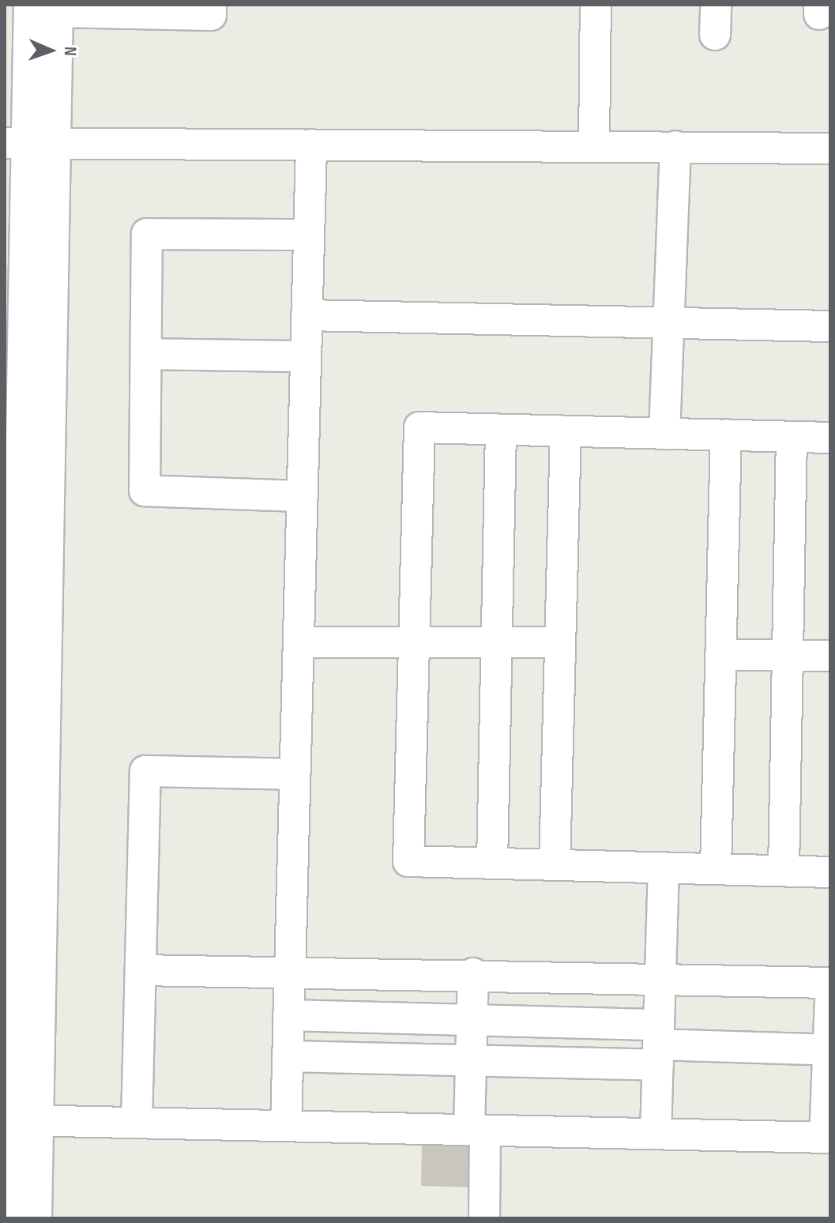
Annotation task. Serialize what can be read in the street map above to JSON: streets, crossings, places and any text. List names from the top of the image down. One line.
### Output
{"north":"right"}
